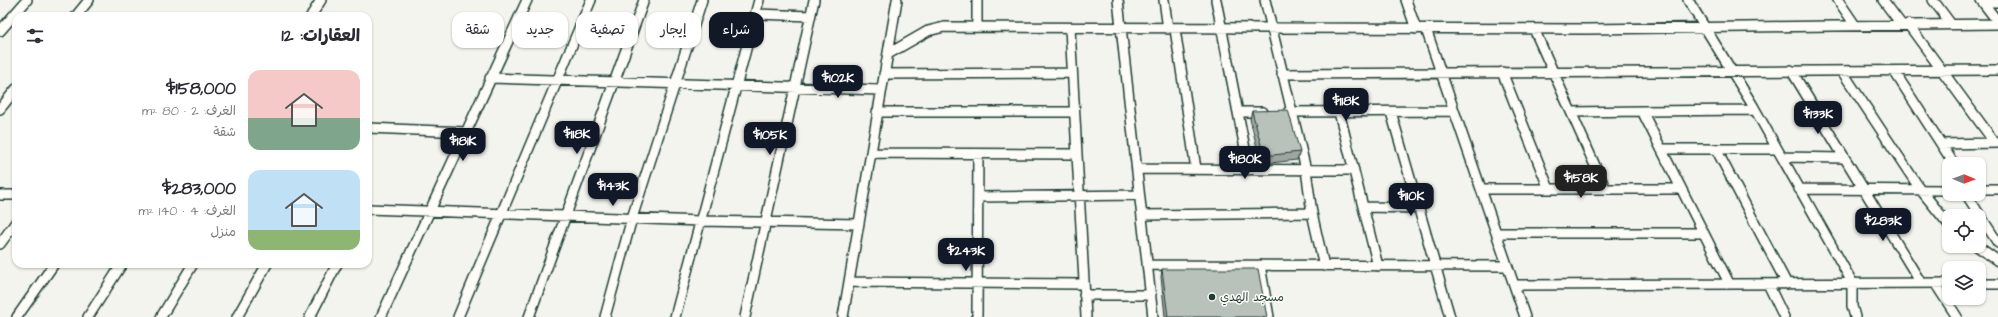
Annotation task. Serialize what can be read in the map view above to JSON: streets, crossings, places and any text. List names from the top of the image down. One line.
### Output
{"places":["مسجد الهدي"],"north":"right","page":{"chip":["شراء","إيجار","تصفية","جديد","شقة"],"heading":"العقارات: 12","list":[{"name":"$158,000","note":"الغرف: 2 · 80 m² · شقة"},{"name":"$283,000","note":"الغرف: 4 · 140 m² · منزل"}],"price":["$102K","$118K","$133K","$118K","$105K","$181K","$180K","$158K","$143K","$110K","$283K","$243K"]}}
